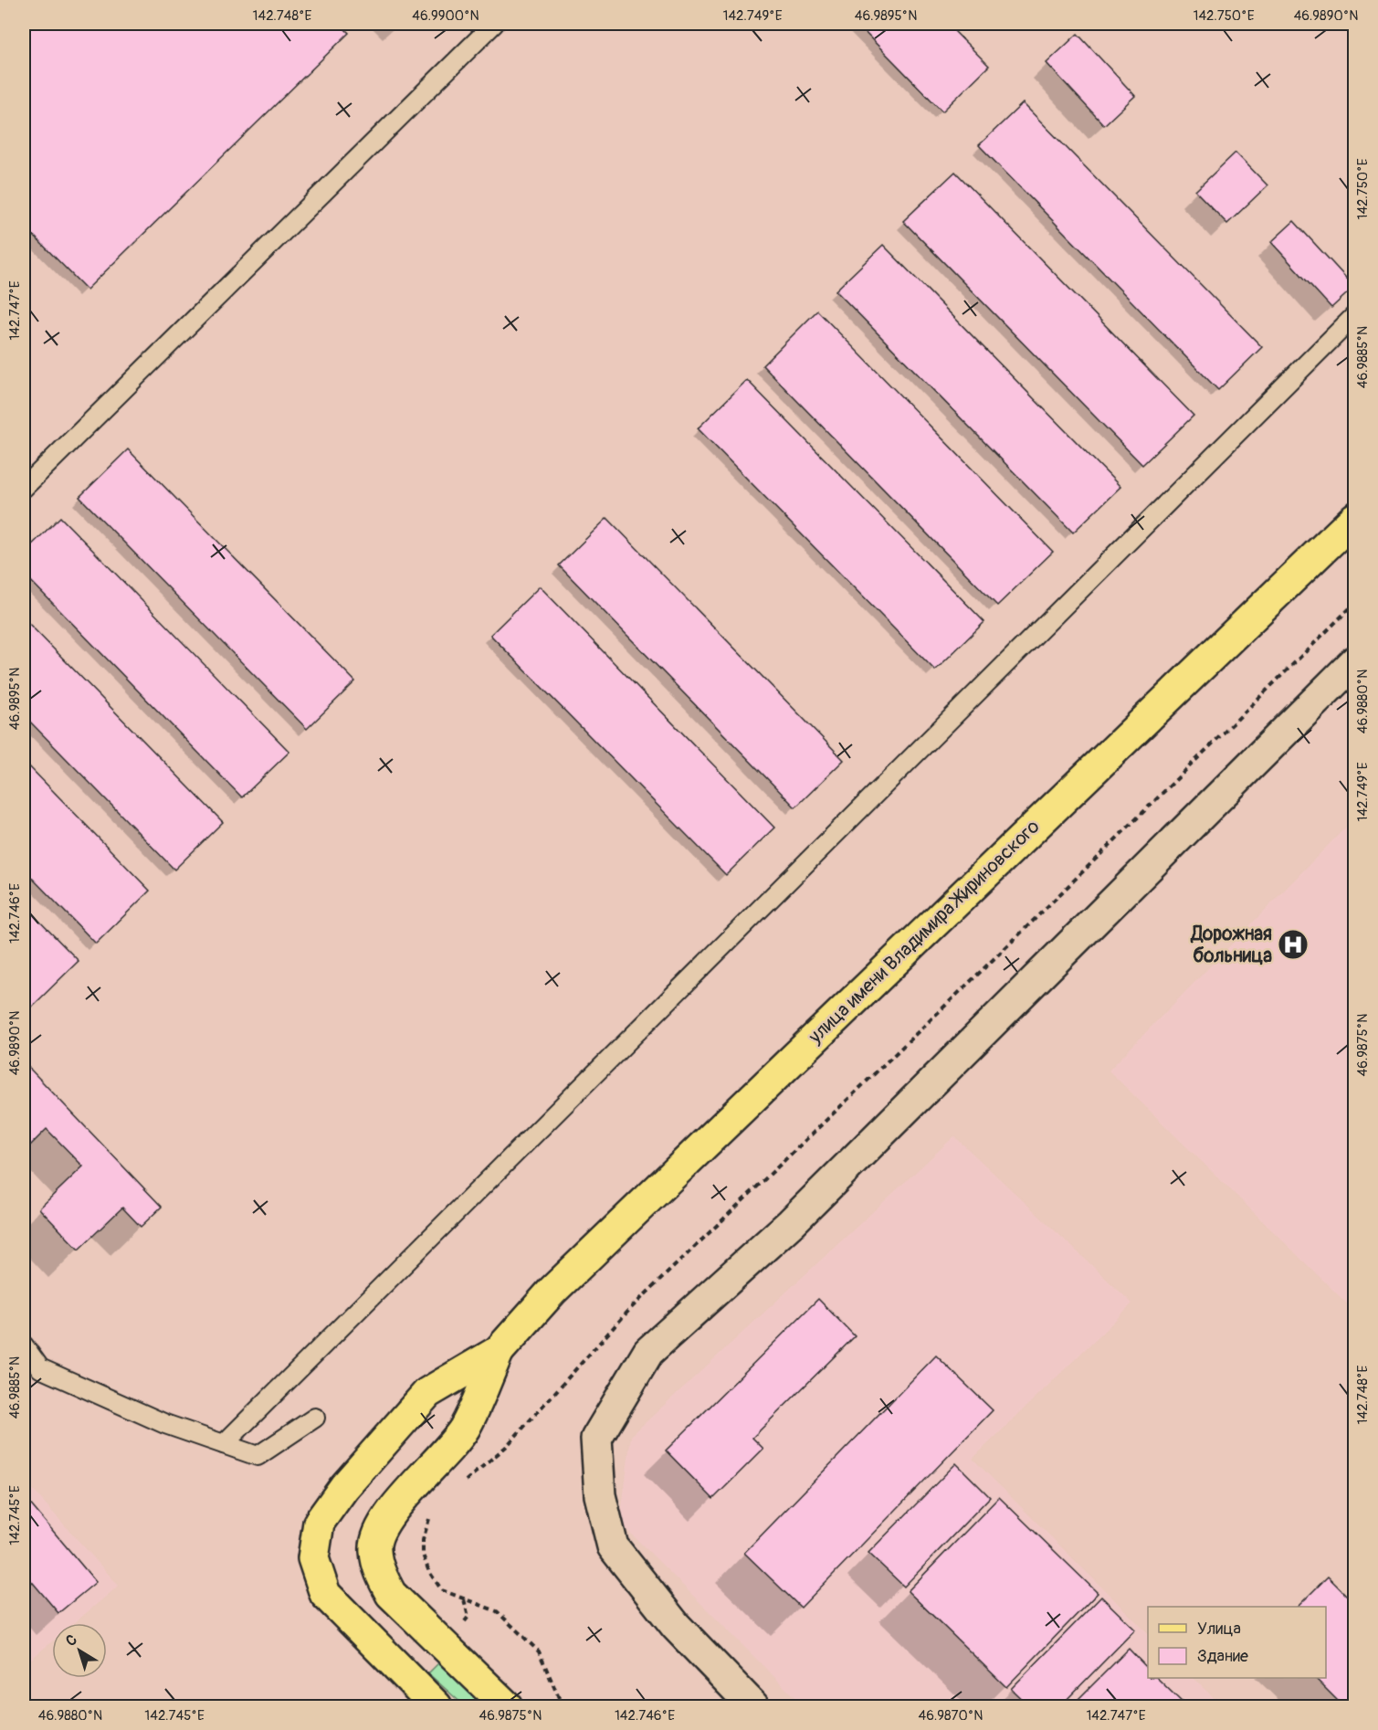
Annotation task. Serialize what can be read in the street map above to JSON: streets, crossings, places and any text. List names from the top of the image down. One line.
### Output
{"streets":{"main road":["улица имени Владимира Жириновского"]},"places":{"hospital":["Дорожная больница"]},"legend":["Улица","Здание"],"north":"top left","coordinates":["142.748°E","46.9900°N","142.749°E","46.9895°N","142.750°E","46.9890°N","142.747°E","46.9885°N","46.9880°N","142.746°E","46.9875°N","142.745°E","46.9870°N"]}
